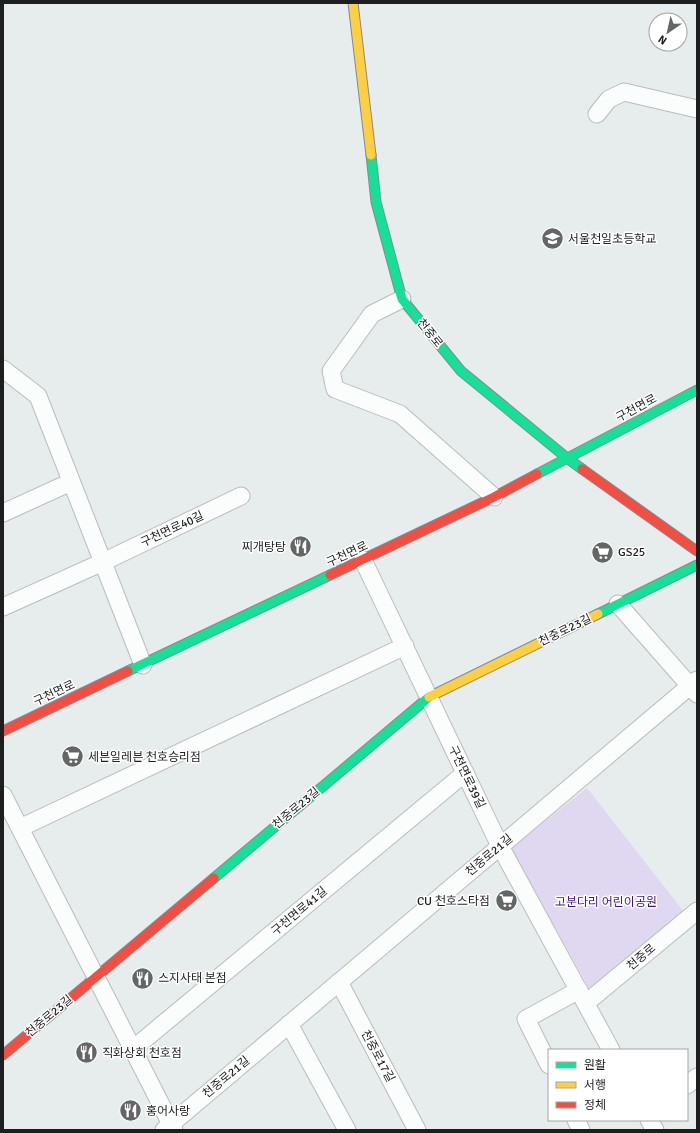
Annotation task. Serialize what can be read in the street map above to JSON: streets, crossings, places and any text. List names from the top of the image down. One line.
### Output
{"streets":{"street":["천중로","구천면로","구천면로40길","천중로23길","구천면로39길","천중로21길","구천면로41길","천중로17길"]},"crossings":[["천중로","구천면로"],["천중로","구천면로39길"],["구천면로","구천면로39길"],["천중로23길","구천면로39길"],["구천면로39길","천중로21길"],["구천면로39길","구천면로41길"],["천중로21길","천중로17길"]],"parks":["고분다리 어린이공원"],"places":{"school or university":["서울천일초등학교"],"restaurant":["찌개탕탕","스지사태 본점","직화상회 천호점","홍어사랑"],"supermarket":["GS25","세븐일레븐 천호승리점","CU 천호스타점"]},"legend":["원활","서행","정체"],"north":"bottom left"}
